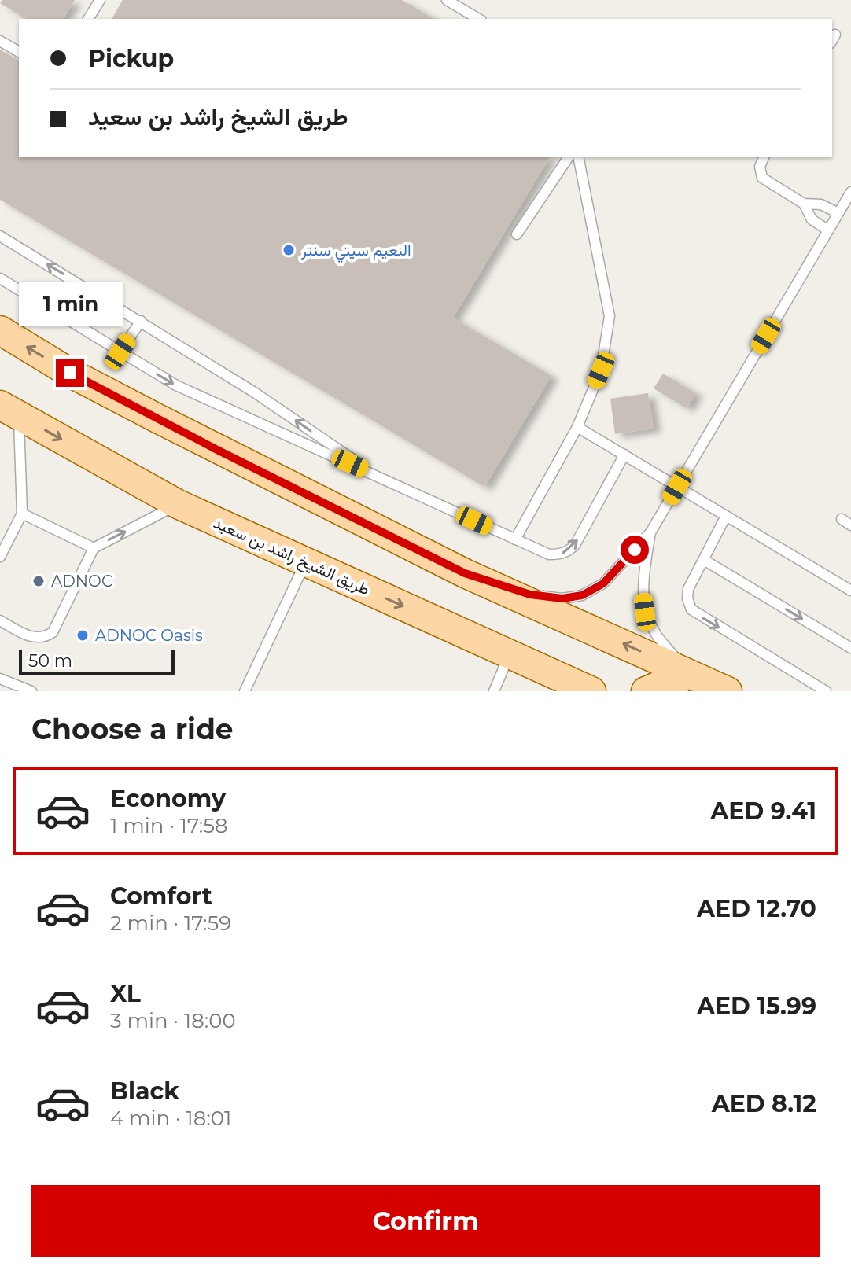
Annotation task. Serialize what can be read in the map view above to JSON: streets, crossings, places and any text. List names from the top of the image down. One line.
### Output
{"streets":{"main road":["طريق الشيخ راشد بن سعيد"]},"places":["النعيم سيتي سنتر","ADNOC","ADNOC Oasis"],"scale_bar":"50 m","page":{"banner":["Pickup","طريق الشيخ راشد بن سعيد"],"bubble":"1 min","scale":"50 m","heading":"Choose a ride","list":[{"name":"Economy","note":"1 min · 17:58","value":"AED 9.41"},{"name":"Comfort","note":"2 min · 17:59","value":"AED 12.70"},{"name":"XL","note":"3 min · 18:00","value":"AED 15.99"},{"name":"Black","note":"4 min · 18:01","value":"AED 8.12"}],"buttons":"Confirm"}}
